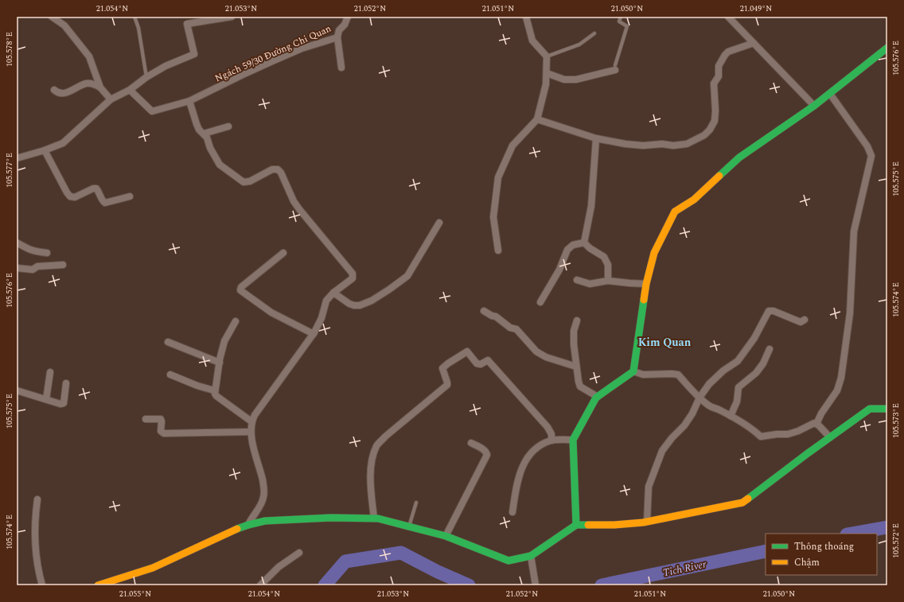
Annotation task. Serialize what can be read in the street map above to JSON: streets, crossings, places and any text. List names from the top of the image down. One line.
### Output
{"streets":{"street":["Ngách 59/30 Đường Chi Quan"]},"districts":["Kim Quan"],"water":["Tich River"],"legend":["Thông thoáng","Chậm"],"coordinates":["21.054°N","21.053°N","21.052°N","21.051°N","21.050°N","21.049°N","105.578°E","105.576°E","105.577°E","105.575°E","105.574°E","105.573°E","105.572°E","21.055°N"]}
